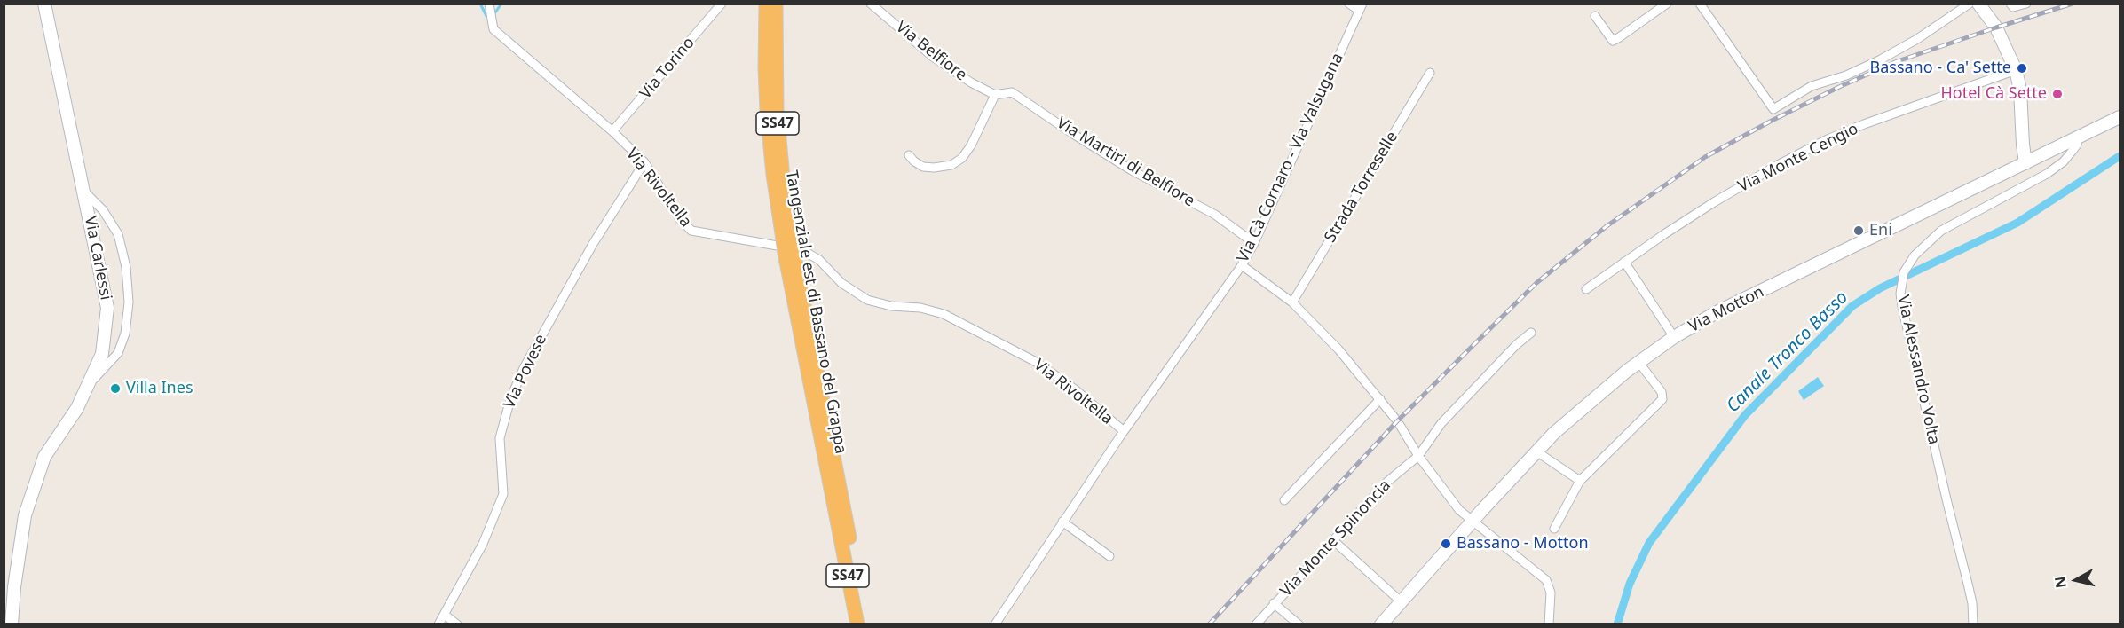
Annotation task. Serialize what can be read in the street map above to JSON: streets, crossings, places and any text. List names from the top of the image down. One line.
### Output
{"streets":{"highway":["SS47","Tangenziale est di Bassano del Grappa"],"main road":["Via Carlessi","Via Motton"],"street":["Via Belfiore","Via Torino","Via Cà Cornaro - Via Valsugana","Via Monte Cengio","Via Martiri di Belfiore","Strada Torreselle","Via Rivoltella","Via Alessandro Volta","Via Povese","Via Monte Spinoncia"]},"crossings":[["Via Belfiore","Via Martiri di Belfiore"],["Via Torino","Via Rivoltella"],["Via Cà Cornaro - Via Valsugana","Via Martiri di Belfiore"],["Via Cà Cornaro - Via Valsugana","Via Rivoltella"],["Via Rivoltella","Via Povese"],["Via Motton","Via Alessandro Volta"]],"water":["Canale Tronco Basso"],"places":["Bassano - Ca' Sette","Hotel Cà Sette","Eni","Villa Ines","Bassano - Motton"],"north":"left"}
